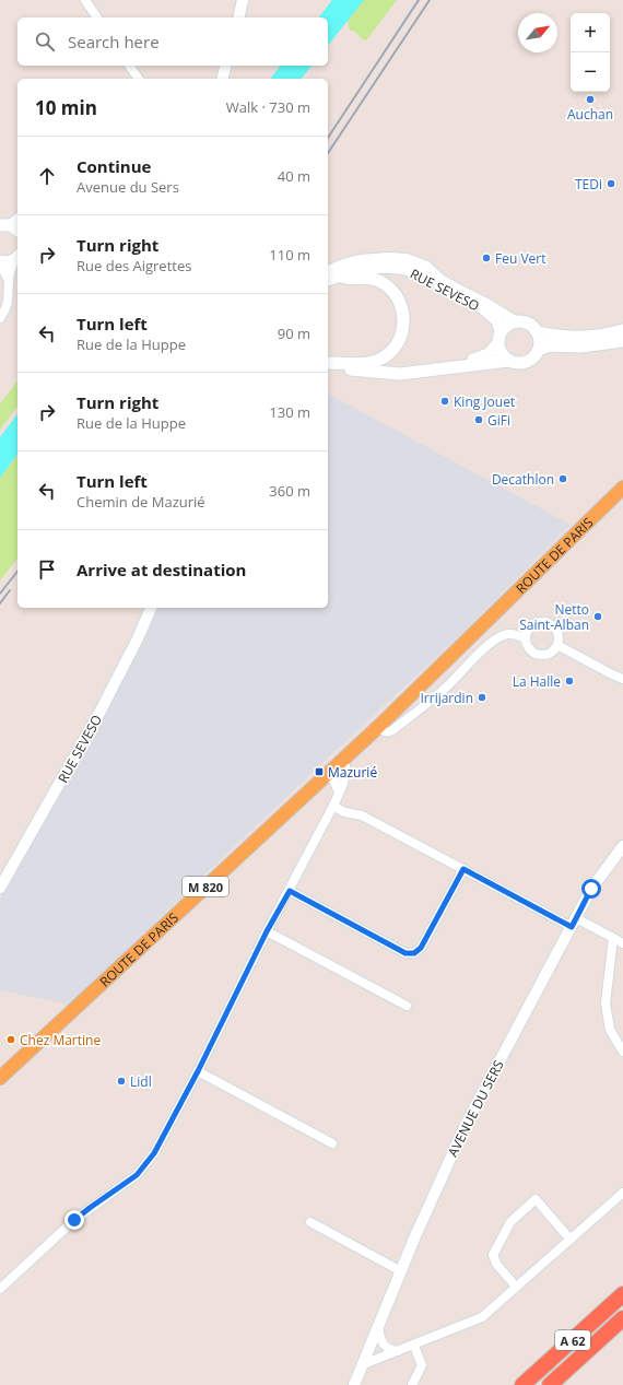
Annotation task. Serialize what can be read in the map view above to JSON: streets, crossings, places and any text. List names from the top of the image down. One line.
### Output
{"streets":{"highway":["A 62"],"main road":["ROUTE DE PARIS","M 820"],"street":["RUE SEVESO","AVENUE DU SERS"]},"places":{"other":["Auchan","TEDi","Feu Vert","King Jouet","GiFi","Decathlon","Netto Saint-Alban","La Halle","Irrijardin","Chez Martine","Lidl"],"transit":["Mazurié"]},"north":"top right","page":{"map_buttons":["+","−"],"search":"Search here","heading":["10 min","Walk · 730 m"],"list":[["Continue","Avenue du Sers","40 m"],["Turn right","Rue des Aigrettes","110 m"],["Turn left","Rue de la Huppe","90 m"],["Turn right","Rue de la Huppe","130 m"],["Turn left","Chemin de Mazurié","360 m"],"Arrive at destination"]}}
